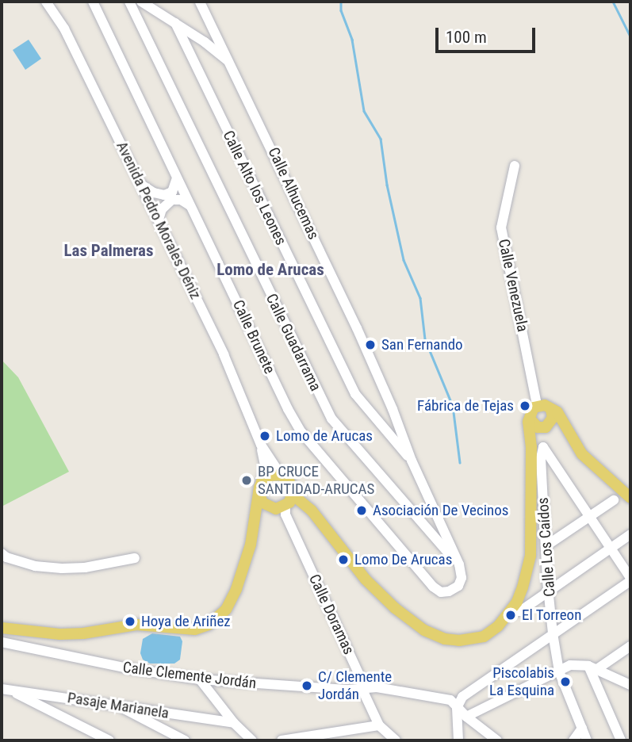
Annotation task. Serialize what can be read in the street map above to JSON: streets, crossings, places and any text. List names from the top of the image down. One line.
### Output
{"streets":{"street":["Calle Alto los Leones","Calle Alhucemas","Avenida Pedro Morales Déniz","Calle Venezuela","Calle Brunete","Calle Guadarrama","Calle Los Caídos","Calle Doramas","Calle Clemente Jordán","Pasaje Marianela"]},"crossings":[["Calle Alto los Leones","Calle Alhucemas"],["Calle Alhucemas","Calle Brunete"],["Calle Alhucemas","Calle Guadarrama"],["Calle Doramas","Calle Clemente Jordán"]],"districts":["Las Palmeras","Lomo de Arucas"],"places":["San Fernando","Fábrica de Tejas","Lomo de Arucas","BP CRUCE SANTIDAD-ARUCAS","Asociación De Vecinos","Lomo De Arucas","El Torreon","Hoya de Ariñez","Piscolabis La Esquina","C/ Clemente Jordán"],"scale_bar":"100 m"}
